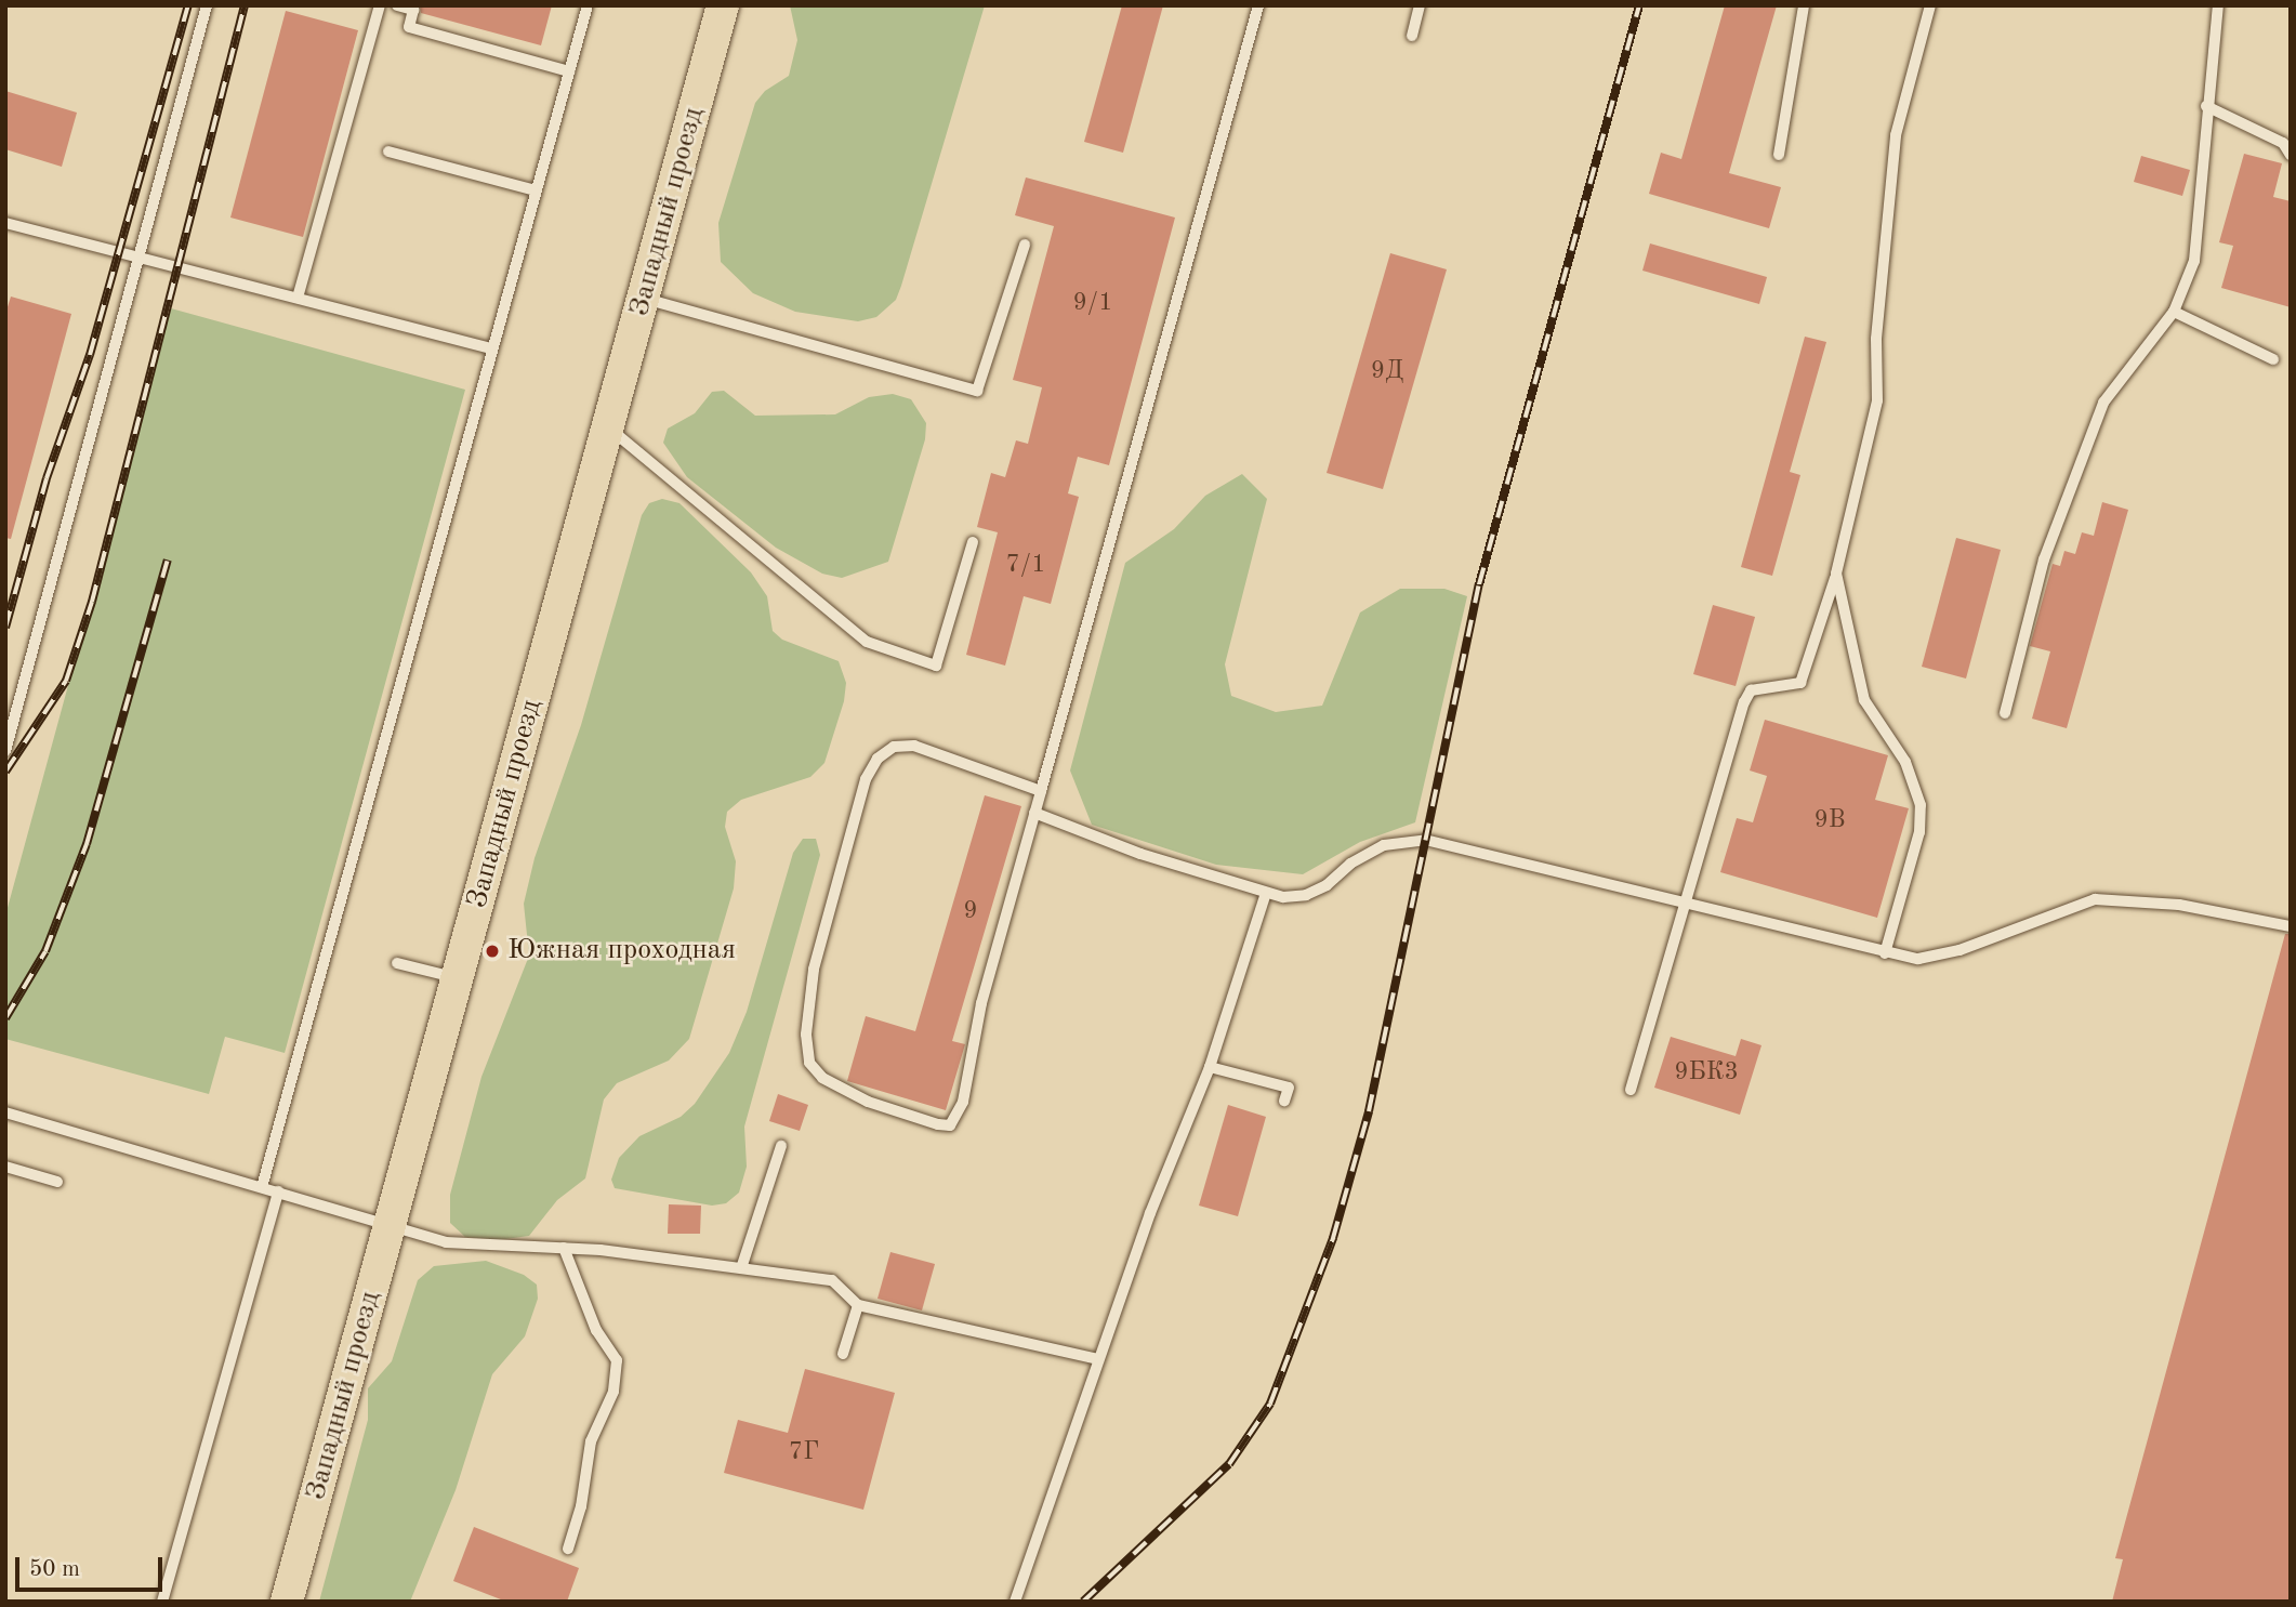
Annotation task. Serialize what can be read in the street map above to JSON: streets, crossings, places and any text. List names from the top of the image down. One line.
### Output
{"streets":{"main road":["Западный проезд"]},"places":["Южная проходная"],"house_numbers":["9/1","9Д","7/1","9В","9","9БК3","7Г"],"scale_bar":"50 m"}
